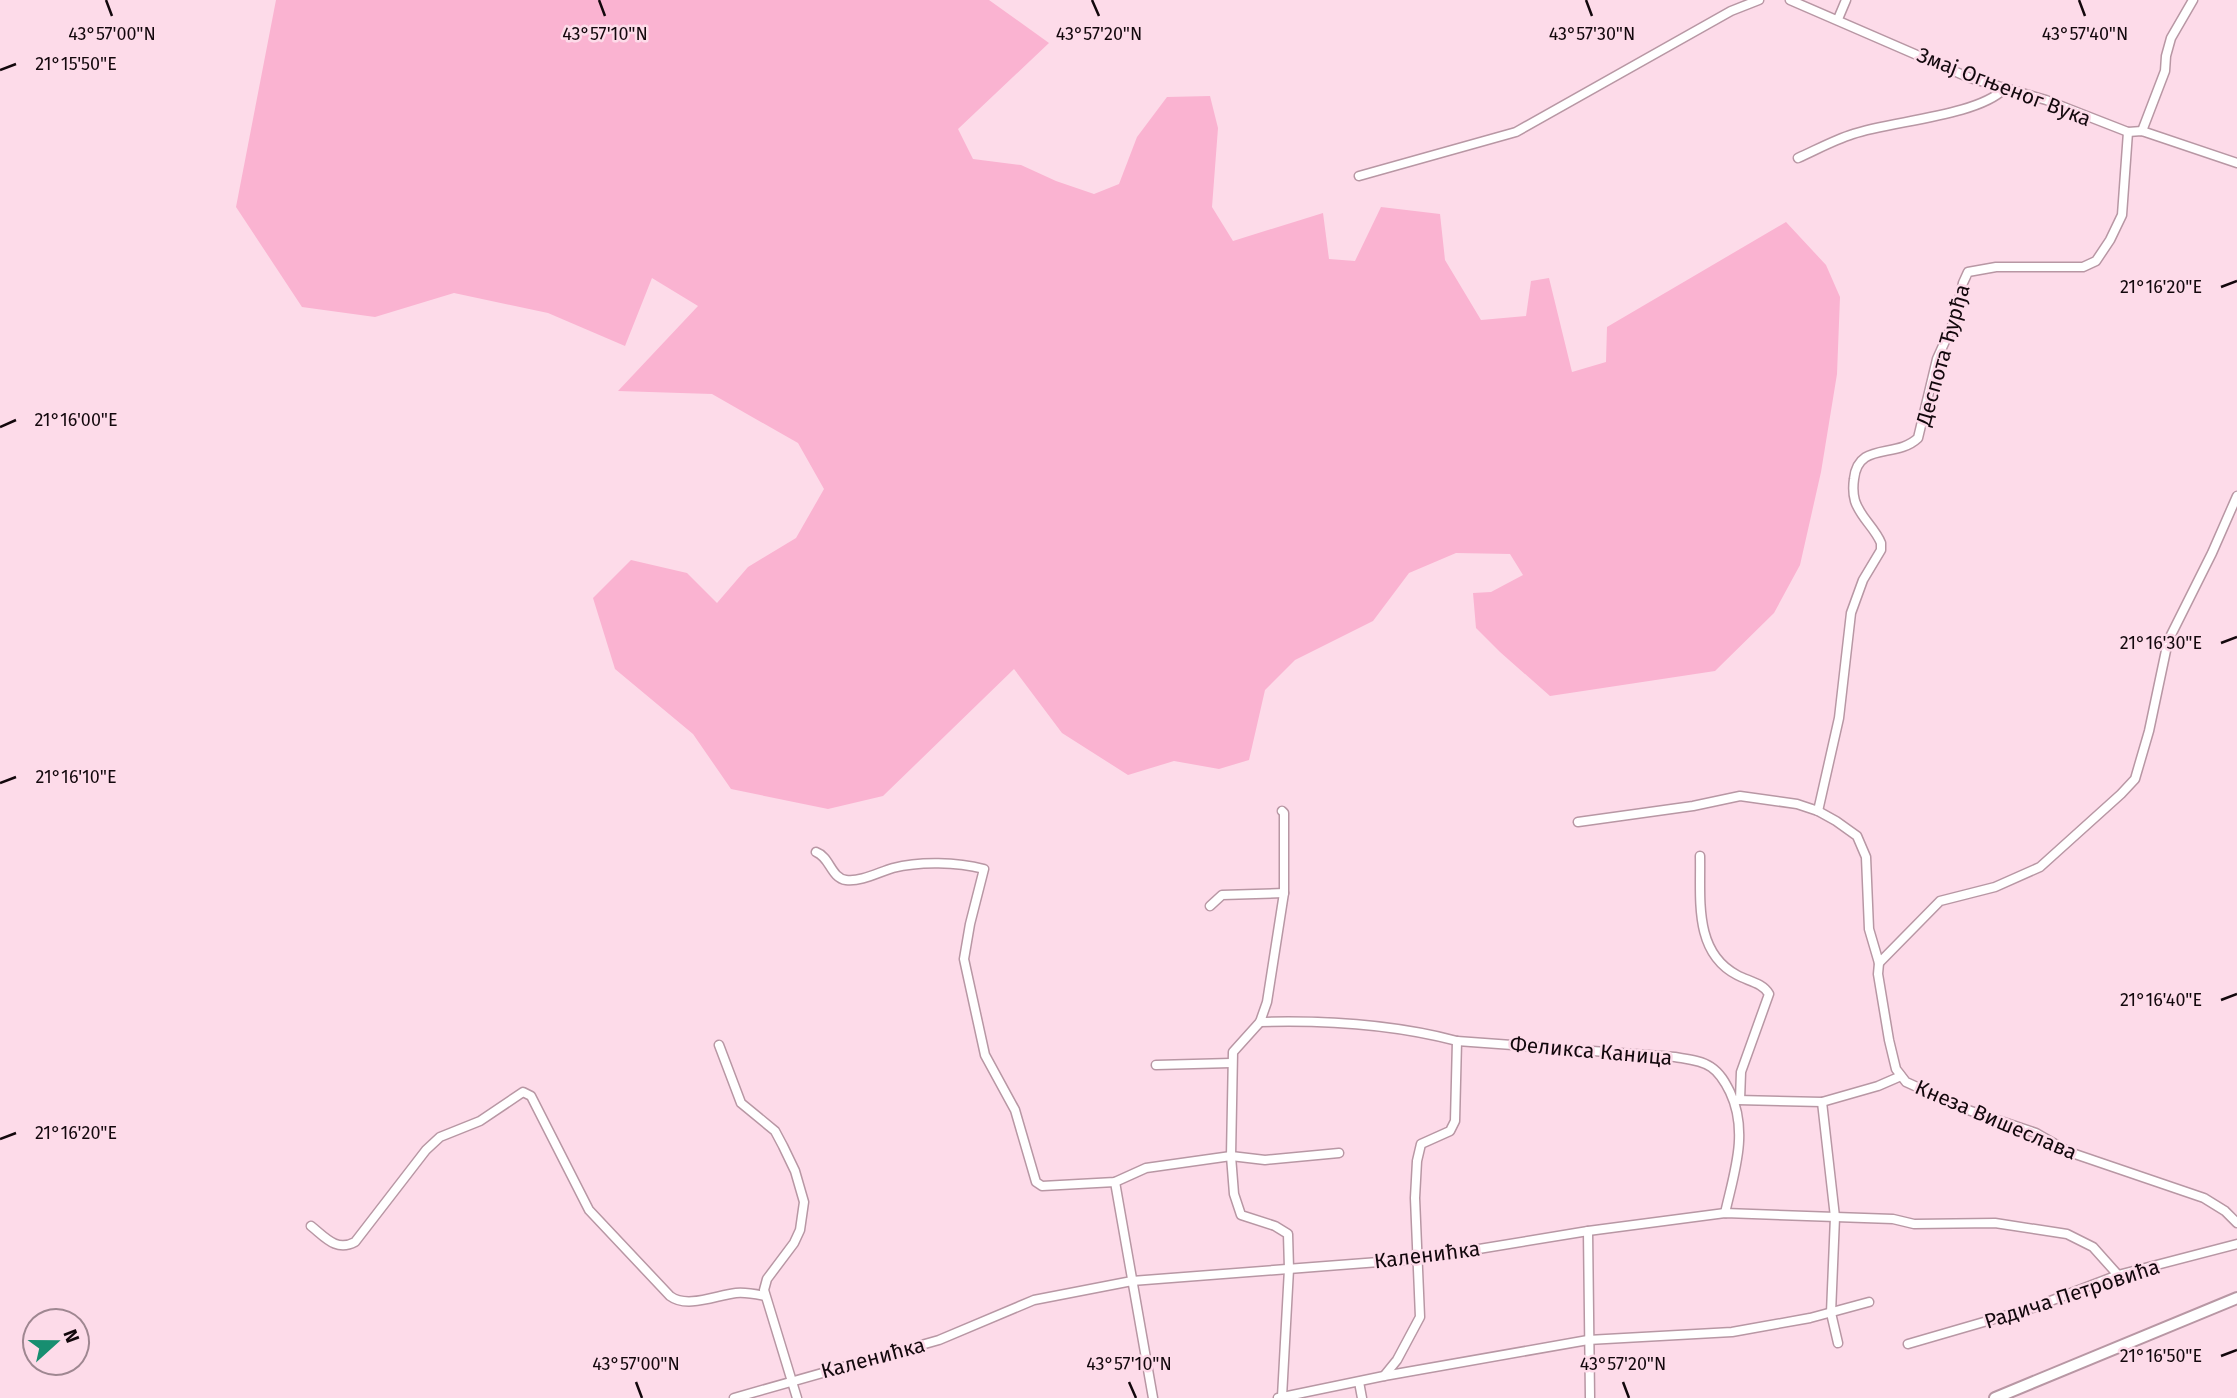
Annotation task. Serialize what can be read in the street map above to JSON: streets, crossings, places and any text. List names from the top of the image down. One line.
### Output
{"streets":{"street":["Змај Огњеног Вука","Деспота Ђурђа","Феликса Каница","Кнеза Вишеслава","Каленићка","Радича Петровића"]},"crossings":[["Змај Огњеног Вука","Деспота Ђурђа"],["Деспота Ђурђа","Кнеза Вишеслава"],["Каленићка","Радича Петровића"]],"north":"right","coordinates":["43°57'10\"N","43°57'30\"N","43°57'00\"N","43°57'20\"N","43°57'40\"N","21°15'50\"E","21°16'20\"E","21°16'00\"E","21°16'30\"E","21°16'10\"E","21°16'40\"E","21°16'50\"E"]}
